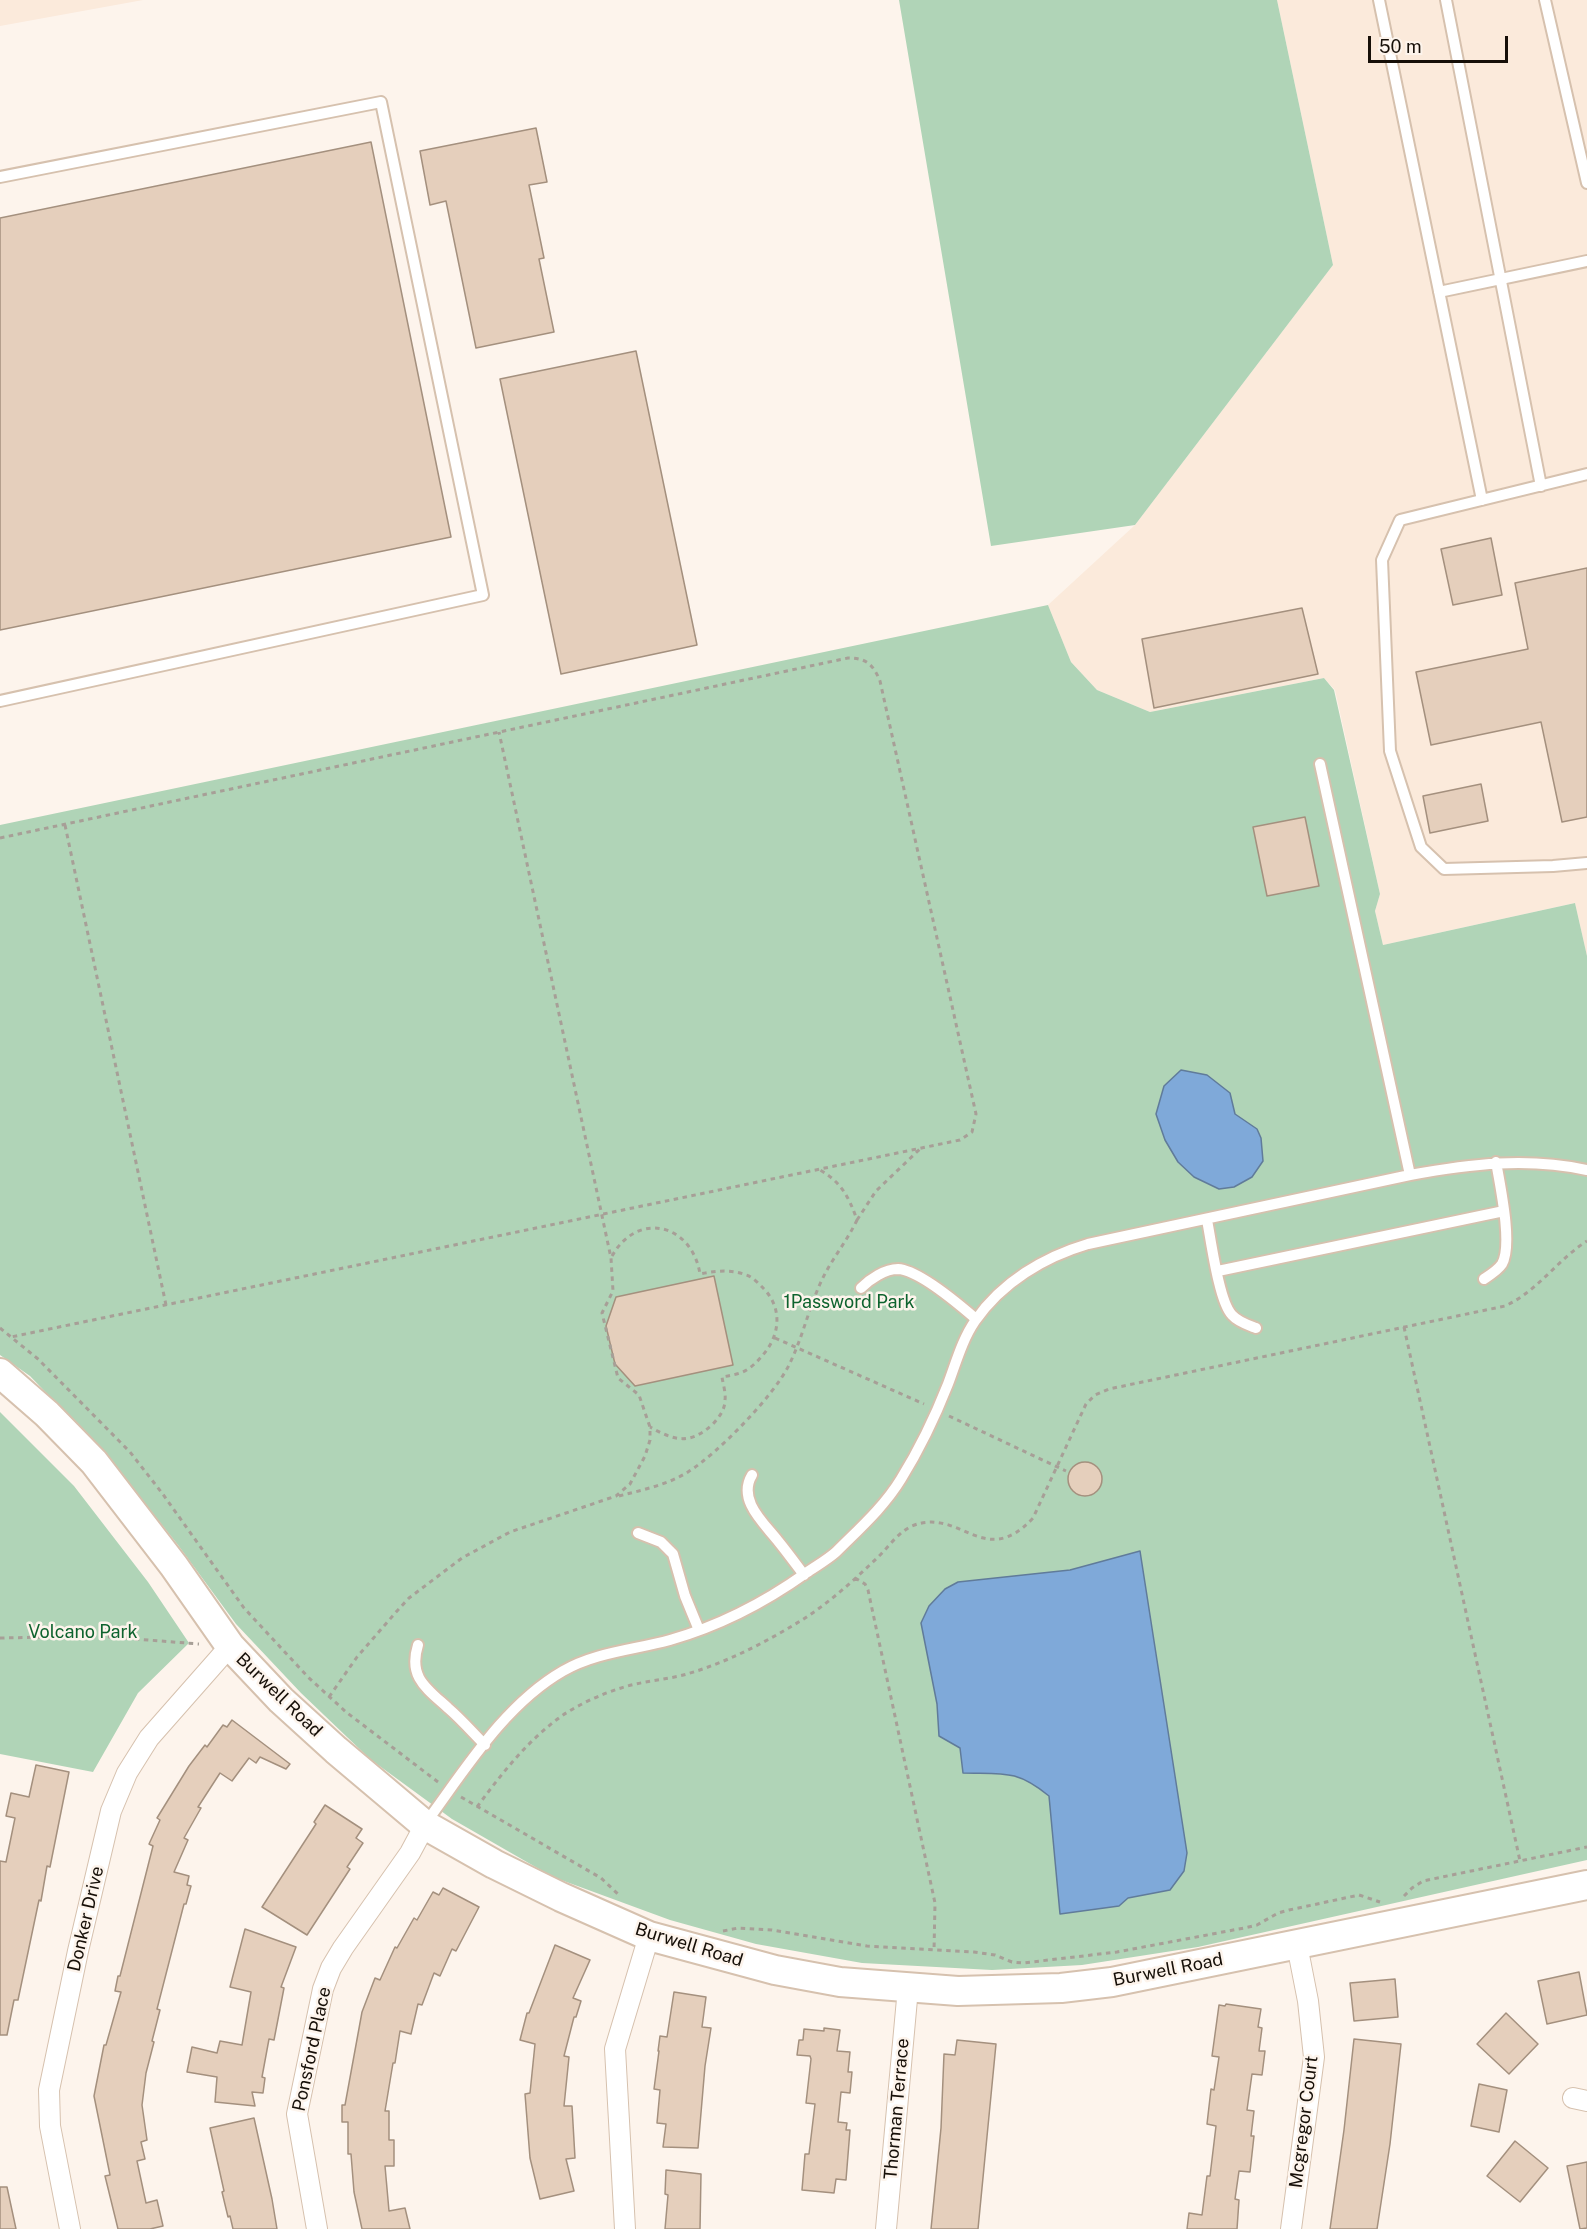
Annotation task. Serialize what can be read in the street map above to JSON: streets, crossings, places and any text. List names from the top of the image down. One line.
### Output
{"streets":{"main road":["Burwell Road"],"street":["Donker Drive","Ponsford Place","Thorman Terrace","Mcgregor Court"]},"crossings":[["Burwell Road","Donker Drive"],["Burwell Road","Ponsford Place"],["Burwell Road","Thorman Terrace"],["Burwell Road","Mcgregor Court"]],"parks":["1Password Park","Volcano Park"],"scale_bar":"50 m"}
